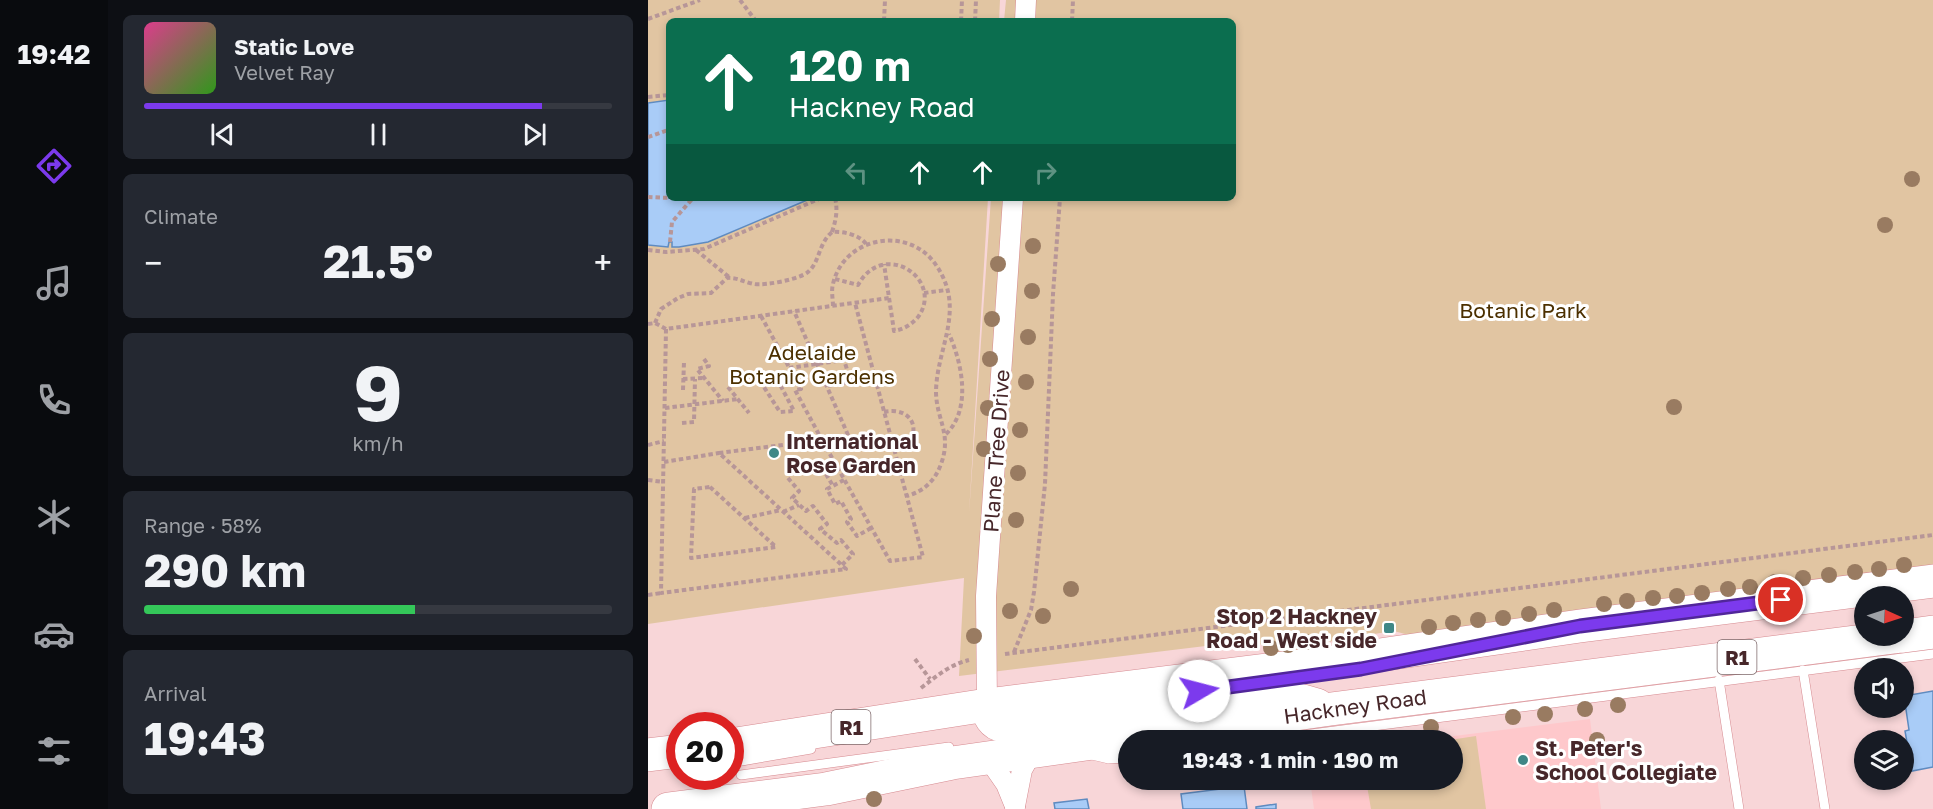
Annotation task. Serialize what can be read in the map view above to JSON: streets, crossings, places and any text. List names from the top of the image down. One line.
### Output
{"streets":{"highway":["R1","Hackney Road"],"street":["Plane Tree Drive"]},"crossings":[["Plane Tree Drive","R1"]],"parks":["Botanic Park","Adelaide Botanic Gardens"],"places":{"other":["International Rose Garden","St. Peter's School Collegiate"],"transit":["Stop 2 Hackney Road - West side"]},"north":"right","page":{"tabs":"19:42","turn":["120 m","Hackney Road"],"song":["Static Love","Velvet Ray"],"tile":["Climate",["9","km/h"],["Range · 58%","290 km"],["Arrival","19:43"]],"heat":["−","21.5°","+"],"limit":"20","trip":"19:43 · 1 min · 190 m"}}
